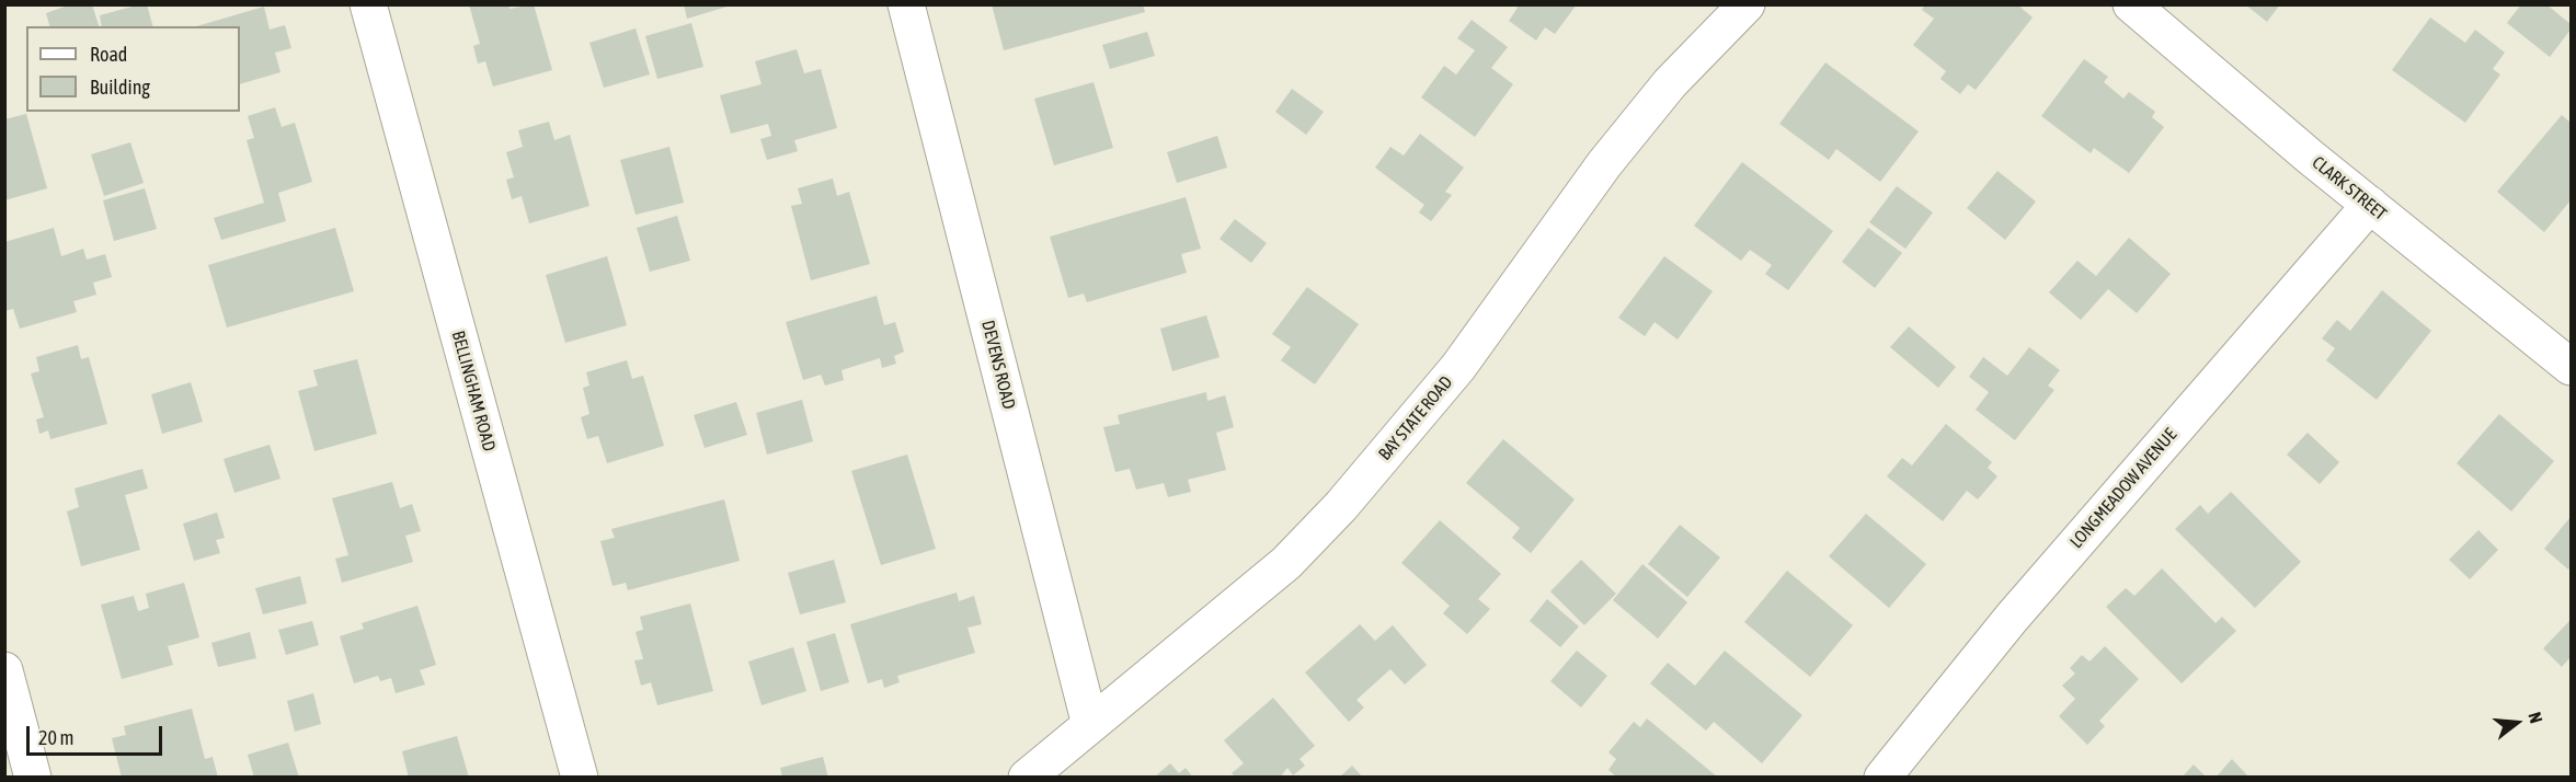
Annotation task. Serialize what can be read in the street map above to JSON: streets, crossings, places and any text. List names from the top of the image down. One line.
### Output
{"streets":{"street":["CLARK STREET","DEVENS ROAD","BELLINGHAM ROAD","BAY STATE ROAD","LONGMEADOW AVENUE"]},"crossings":[["CLARK STREET","LONGMEADOW AVENUE"],["DEVENS ROAD","BAY STATE ROAD"]],"legend":["Road","Building"],"scale_bar":"20 m","north":"right"}
